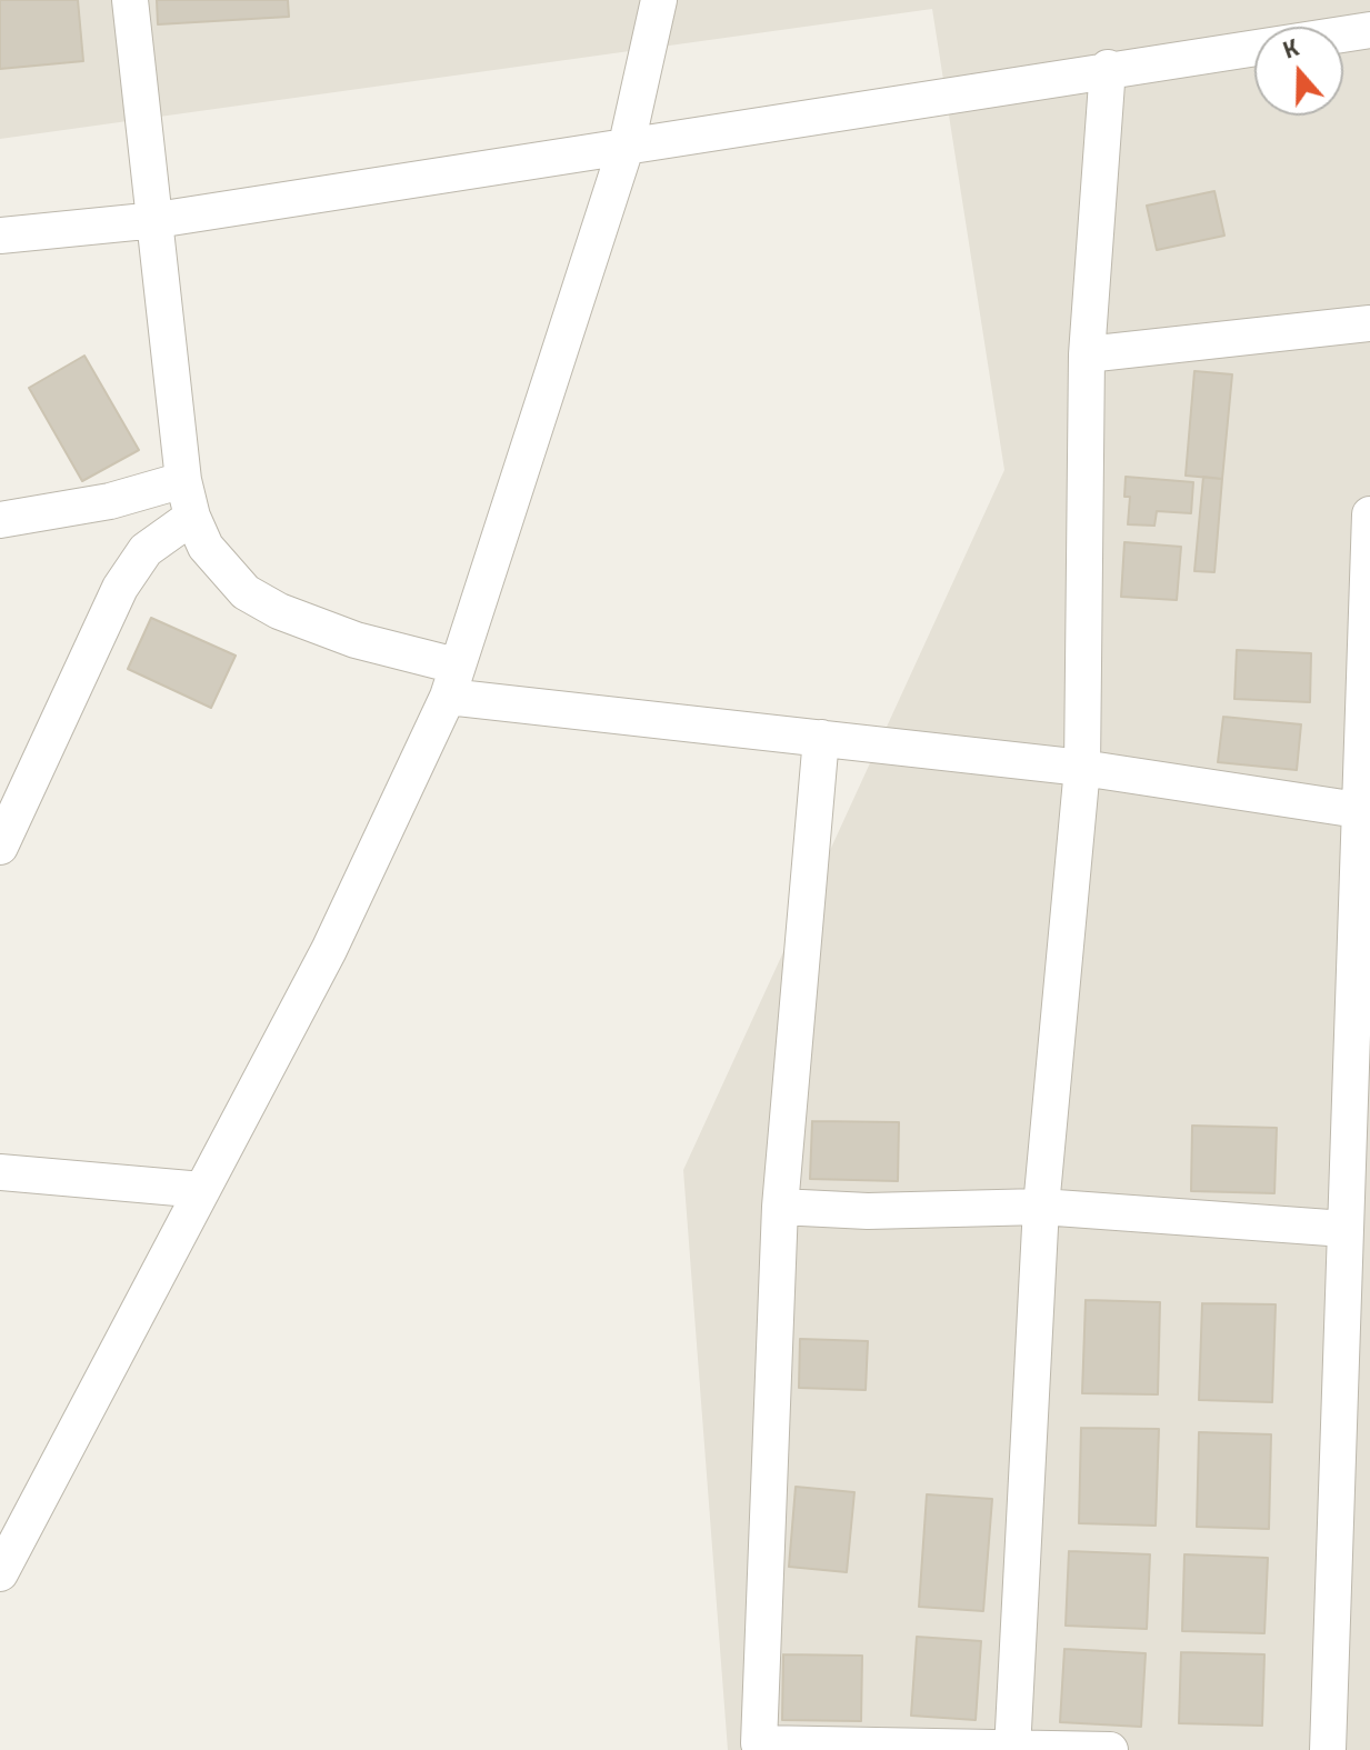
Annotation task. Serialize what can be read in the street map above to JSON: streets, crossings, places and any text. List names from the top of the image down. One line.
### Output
{"north":"top"}
